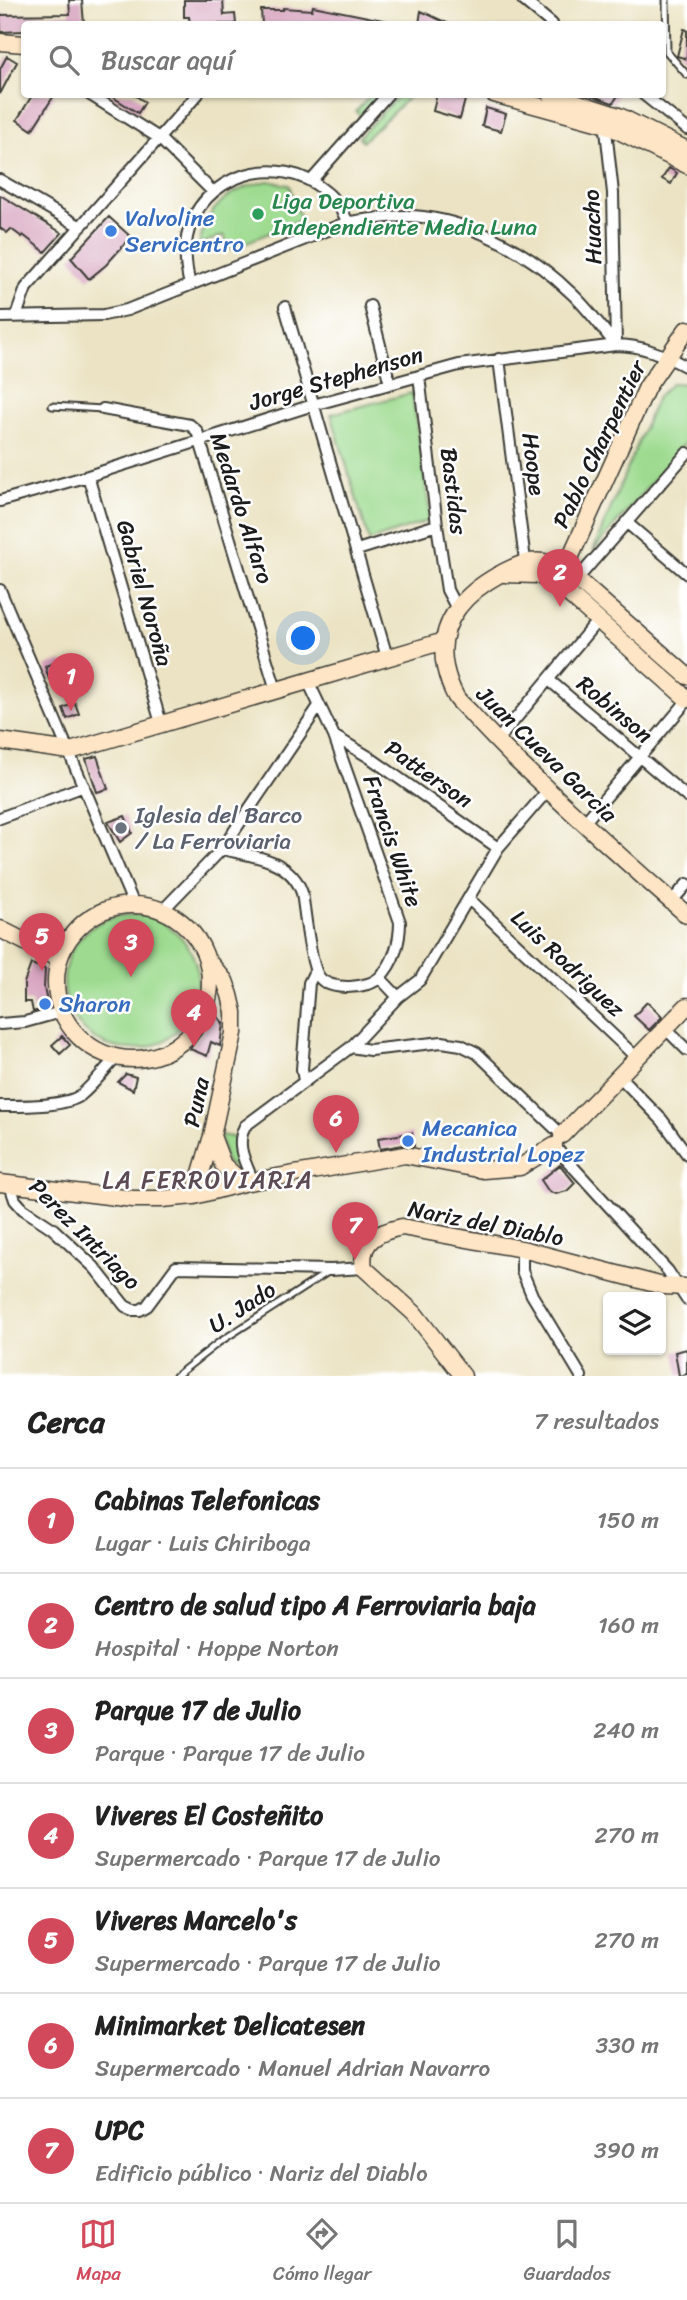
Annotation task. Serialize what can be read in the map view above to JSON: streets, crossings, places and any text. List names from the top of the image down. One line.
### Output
{"streets":{"street":["Huacho","Jorge Stephenson","Pablo Charpentier","Hoope","Bastidas","Medardo Alfaro","Gabriel Noroña","Robinson","Juan Cueva Garcia","Patterson","Francis White","Luis Rodriguez","Puna","Nariz del Diablo","Perez Intriago"],"lane":["U. Jado"]},"crossings":[["Huacho","Jorge Stephenson"],["Jorge Stephenson","Pablo Charpentier"],["Jorge Stephenson","Hoope"],["Jorge Stephenson","Bastidas"],["Jorge Stephenson","Medardo Alfaro"],["Jorge Stephenson","Gabriel Noroña"],["Hoope","Juan Cueva Garcia"],["Bastidas","Juan Cueva Garcia"],["Patterson","Francis White"],["Nariz del Diablo","Perez Intriago"],["Perez Intriago","U. Jado"]],"districts":["LA FERROVIARIA"],"places":["Liga Deportiva Independiente Media Luna","Valvoline Servicentro","Iglesia del Barco / La Ferroviaria","Sharon","Mecanica Industrial Lopez"],"page":{"search":"Buscar aquí","pins":["2","1","5","3","4","6","7"],"heading":["Cerca","7 resultados"],"list":[{"mark":"1","name":"Cabinas Telefonicas","note":"Lugar · Luis Chiriboga","value":"150 m"},{"mark":"2","name":"Centro de salud tipo A Ferroviaria baja","note":"Hospital · Hoppe Norton","value":"160 m"},{"mark":"3","name":"Parque 17 de Julio","note":"Parque · Parque 17 de Julio","value":"240 m"},{"mark":"4","name":"Viveres El Costeñito","note":"Supermercado · Parque 17 de Julio","value":"270 m"},{"mark":"5","name":"Viveres Marcelo's","note":"Supermercado · Parque 17 de Julio","value":"270 m"},{"mark":"6","name":"Minimarket Delicatesen","note":"Supermercado · Manuel Adrian Navarro","value":"330 m"},{"mark":"7","name":"UPC","note":"Edificio público · Nariz del Diablo","value":"390 m"}],"nav":["Mapa","Cómo llegar","Guardados"]}}
